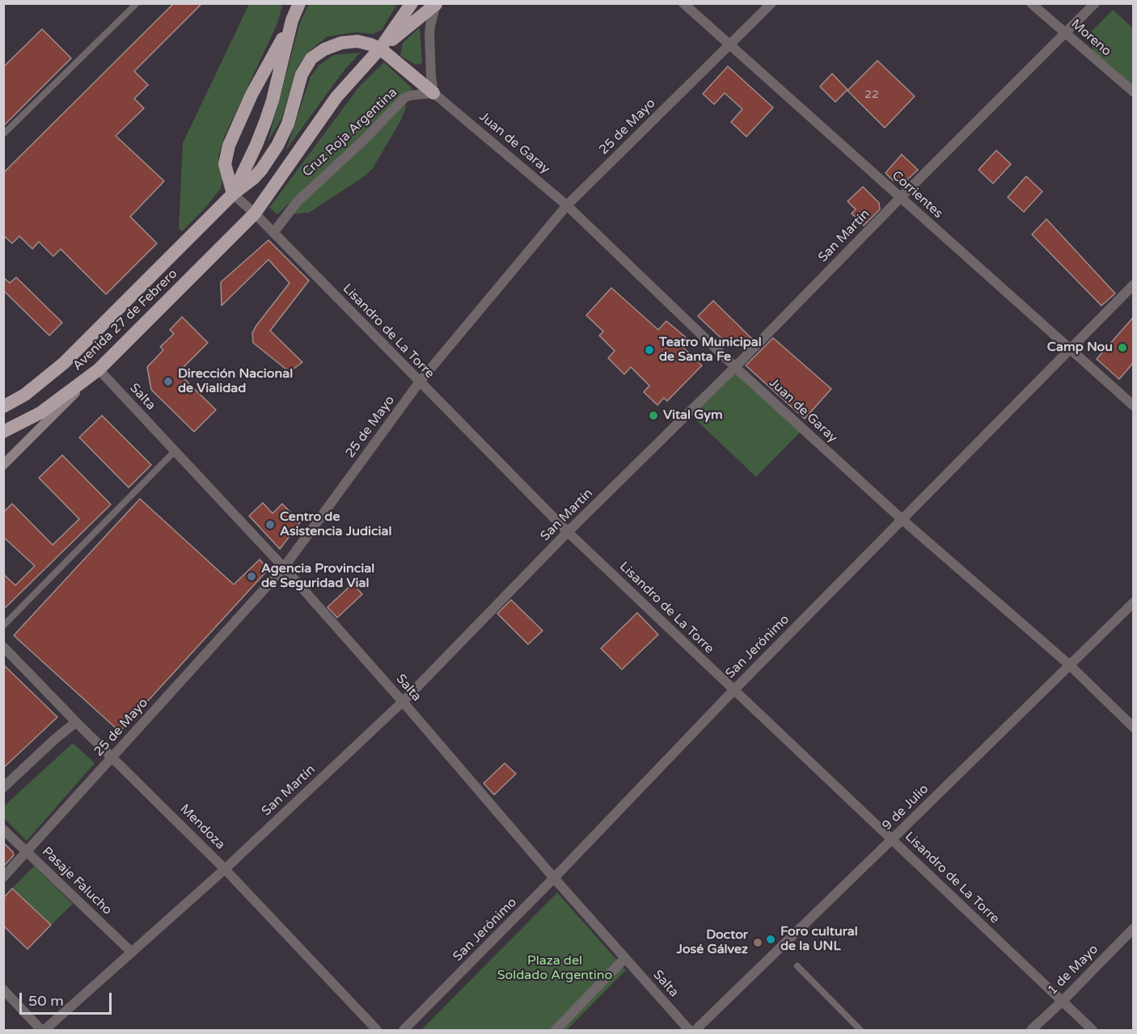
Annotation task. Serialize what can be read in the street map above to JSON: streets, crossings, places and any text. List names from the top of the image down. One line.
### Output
{"streets":{"highway":["Avenida 27 de Febrero"],"street":["Moreno","25 de Mayo","Cruz Roja Argentina","Juan de Garay","Corrientes","San Martín","Lisandro de La Torre","Salta","San Jerónimo","9 de Julio","Mendoza","Pasaje Falucho","1 de Mayo"]},"crossings":[["Moreno","San Martín"],["25 de Mayo","Juan de Garay"],["25 de Mayo","Corrientes"],["25 de Mayo","Lisandro de La Torre"],["25 de Mayo","Salta"],["25 de Mayo","Mendoza"],["25 de Mayo","Pasaje Falucho"],["Cruz Roja Argentina","Juan de Garay"],["Cruz Roja Argentina","Lisandro de La Torre"],["Juan de Garay","San Martín"],["Juan de Garay","San Jerónimo"],["Juan de Garay","9 de Julio"],["Corrientes","San Martín"],["Corrientes","San Jerónimo"],["San Martín","Lisandro de La Torre"],["San Martín","Salta"],["San Martín","Mendoza"],["San Martín","Pasaje Falucho"],["Avenida 27 de Febrero","Lisandro de La Torre"],["Avenida 27 de Febrero","Salta"],["Lisandro de La Torre","San Jerónimo"],["Lisandro de La Torre","9 de Julio"],["Lisandro de La Torre","1 de Mayo"],["Salta","San Jerónimo"]],"parks":["Plaza del Soldado Argentino"],"places":["Camp Nou","Teatro Municipal de Santa Fe","Dirección Nacional de Vialidad","Vital Gym","Centro de Asistencia Judicial","Agencia Provincial de Seguridad Vial","Foro cultural de la UNL","Doctor José Gálvez"],"house_numbers":["22"],"scale_bar":"50 m"}
